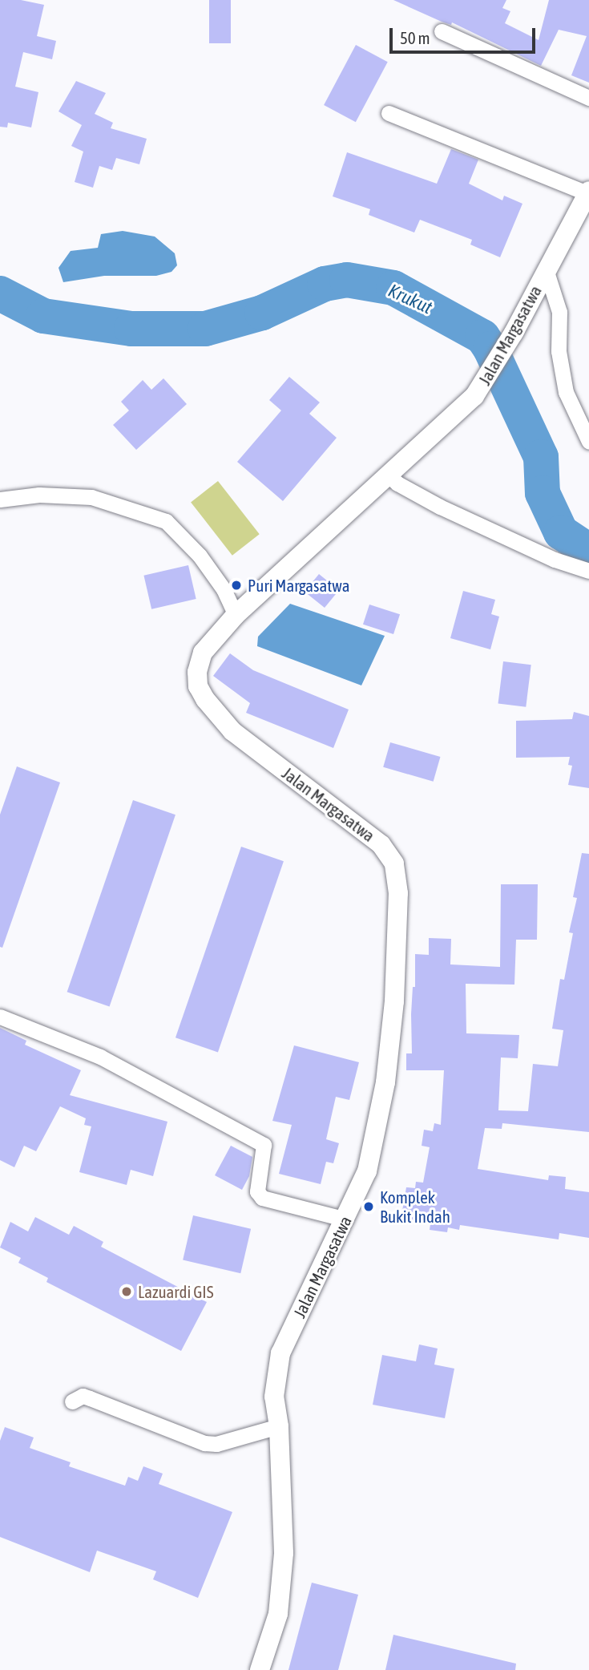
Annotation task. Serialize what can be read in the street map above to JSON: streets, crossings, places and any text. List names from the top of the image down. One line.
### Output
{"streets":{"street":["Jalan Margasatwa"]},"water":["Krukut"],"places":["Puri Margasatwa","Komplek Bukit Indah","Lazuardi GIS"],"scale_bar":"50 m"}
